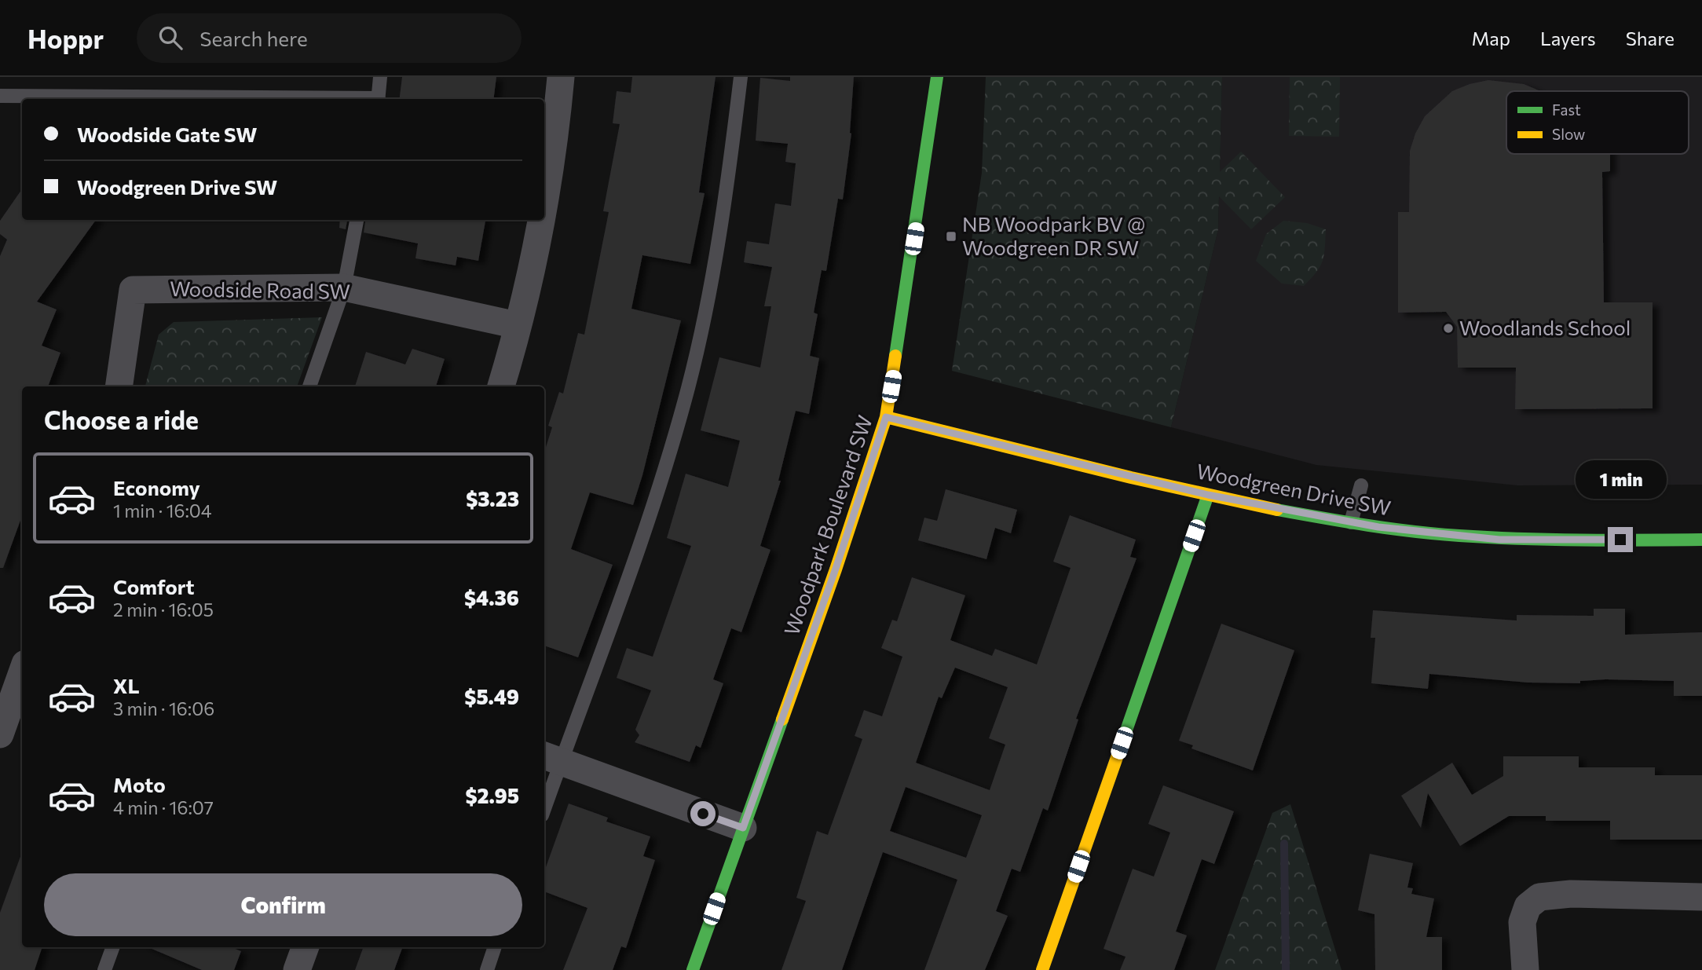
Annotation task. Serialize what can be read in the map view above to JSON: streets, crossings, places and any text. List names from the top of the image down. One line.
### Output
{"streets":{"street":["Woodside Road SW","Woodgreen Drive SW","Woodpark Boulevard SW"]},"crossings":[["Woodgreen Drive SW","Woodpark Boulevard SW"]],"places":{"transit":["NB Woodpark BV @ Woodgreen DR SW"],"other":["Woodlands School"]},"legend":["Fast","Slow"],"page":{"header":"Hoppr","search":"Search here","nav":["Map","Layers","Share"],"banner":["Woodside Gate SW","Woodgreen Drive SW"],"heading":"Choose a ride","list":[{"name":"Economy","note":"1 min · 16:04","value":"$3.23"},{"name":"Comfort","note":"2 min · 16:05","value":"$4.36"},{"name":"XL","note":"3 min · 16:06","value":"$5.49"},{"name":"Moto","note":"4 min · 16:07","value":"$2.95"}],"bubble":"1 min","buttons":"Confirm"}}
